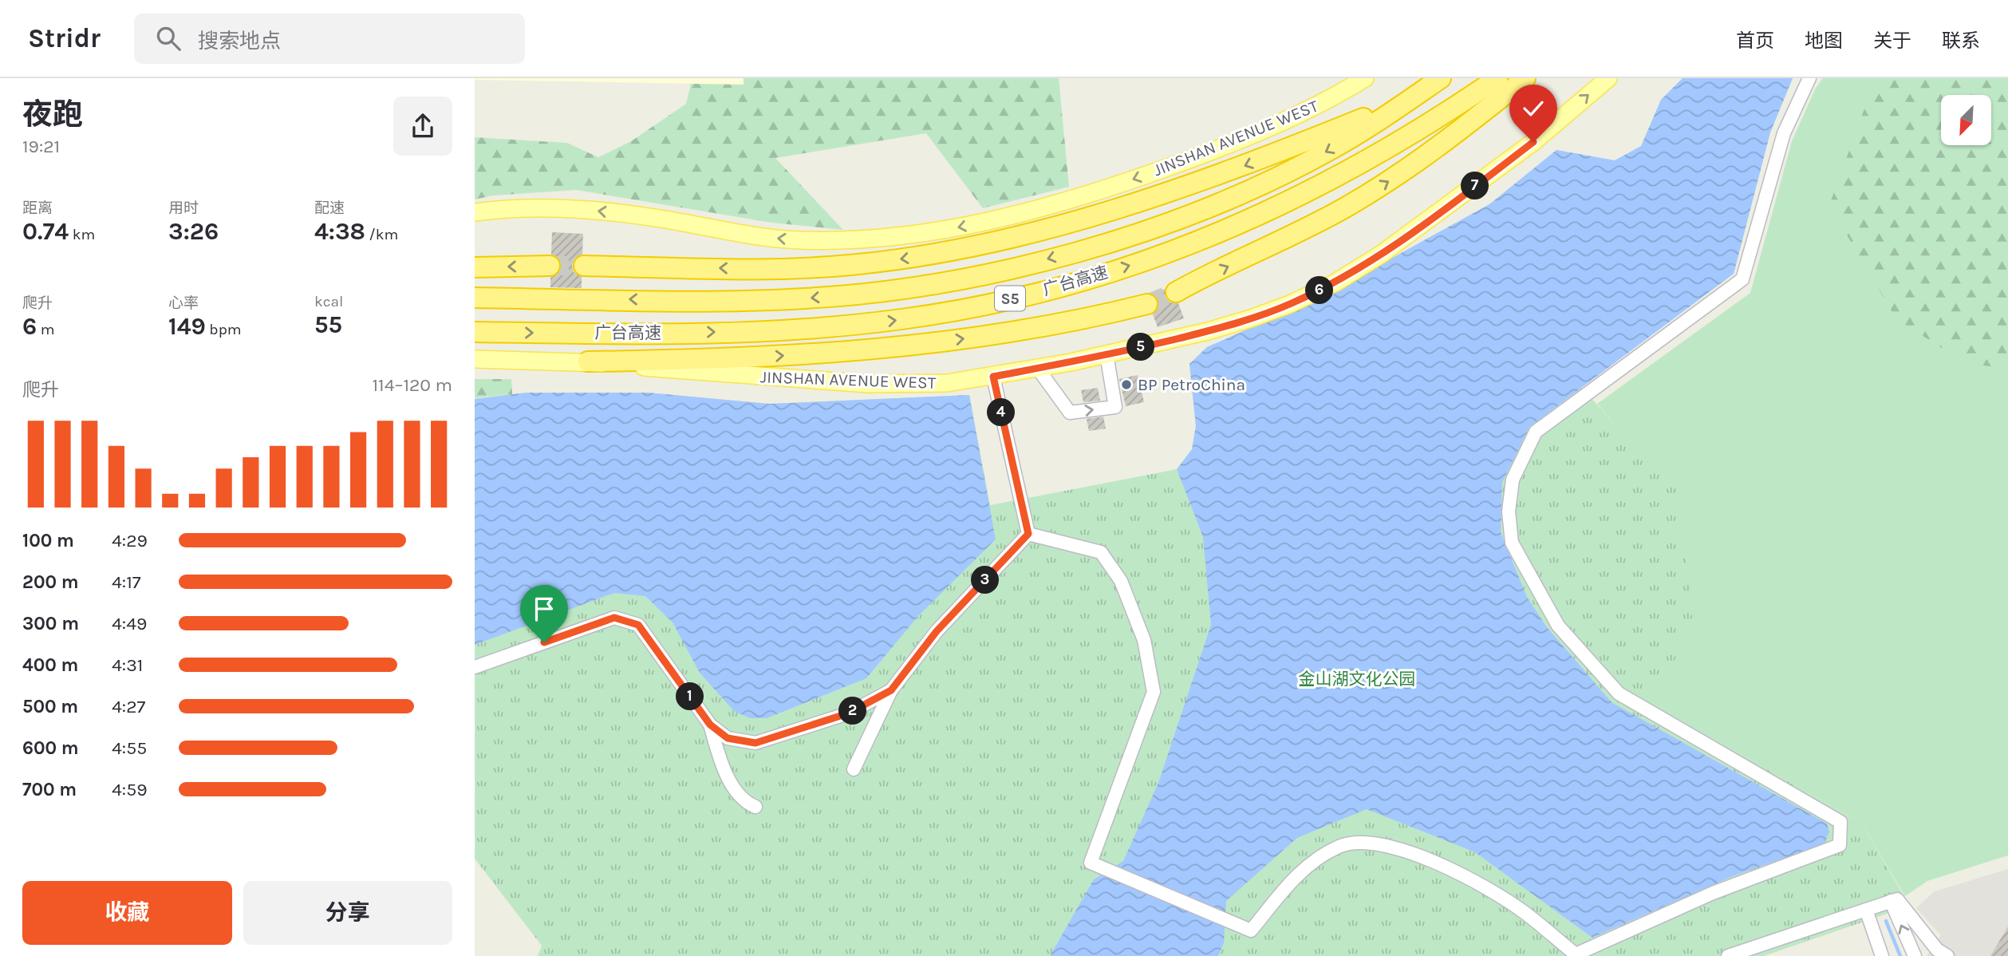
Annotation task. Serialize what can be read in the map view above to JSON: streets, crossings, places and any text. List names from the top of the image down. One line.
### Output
{"streets":{"highway":["广台高速","S5"],"main road":["JINSHAN AVENUE WEST"]},"parks":["金山湖文化公园"],"places":["BP PetroChina"],"north":"bottom left","page":{"header":"Stridr","search":"搜索地点","nav":["首页","地图","关于","联系"],"heading":["夜跑","19:21"],"pins":["7","6","5","4","3","1","2"],"stats":[["距离","0.74 km"],["用时","3:26"],["配速","4:38 /km"],["爬升","6 m"],["心率","149 bpm"],["kcal","55"]],"chart":["爬升","114–120 m"],"list":[{"name":"100 m","note":"4:29"},{"name":"200 m","note":"4:17"},{"name":"300 m","note":"4:49"},{"name":"400 m","note":"4:31"},{"name":"500 m","note":"4:27"},{"name":"600 m","note":"4:55"},{"name":"700 m","note":"4:59"}],"buttons":["收藏","分享"]}}
